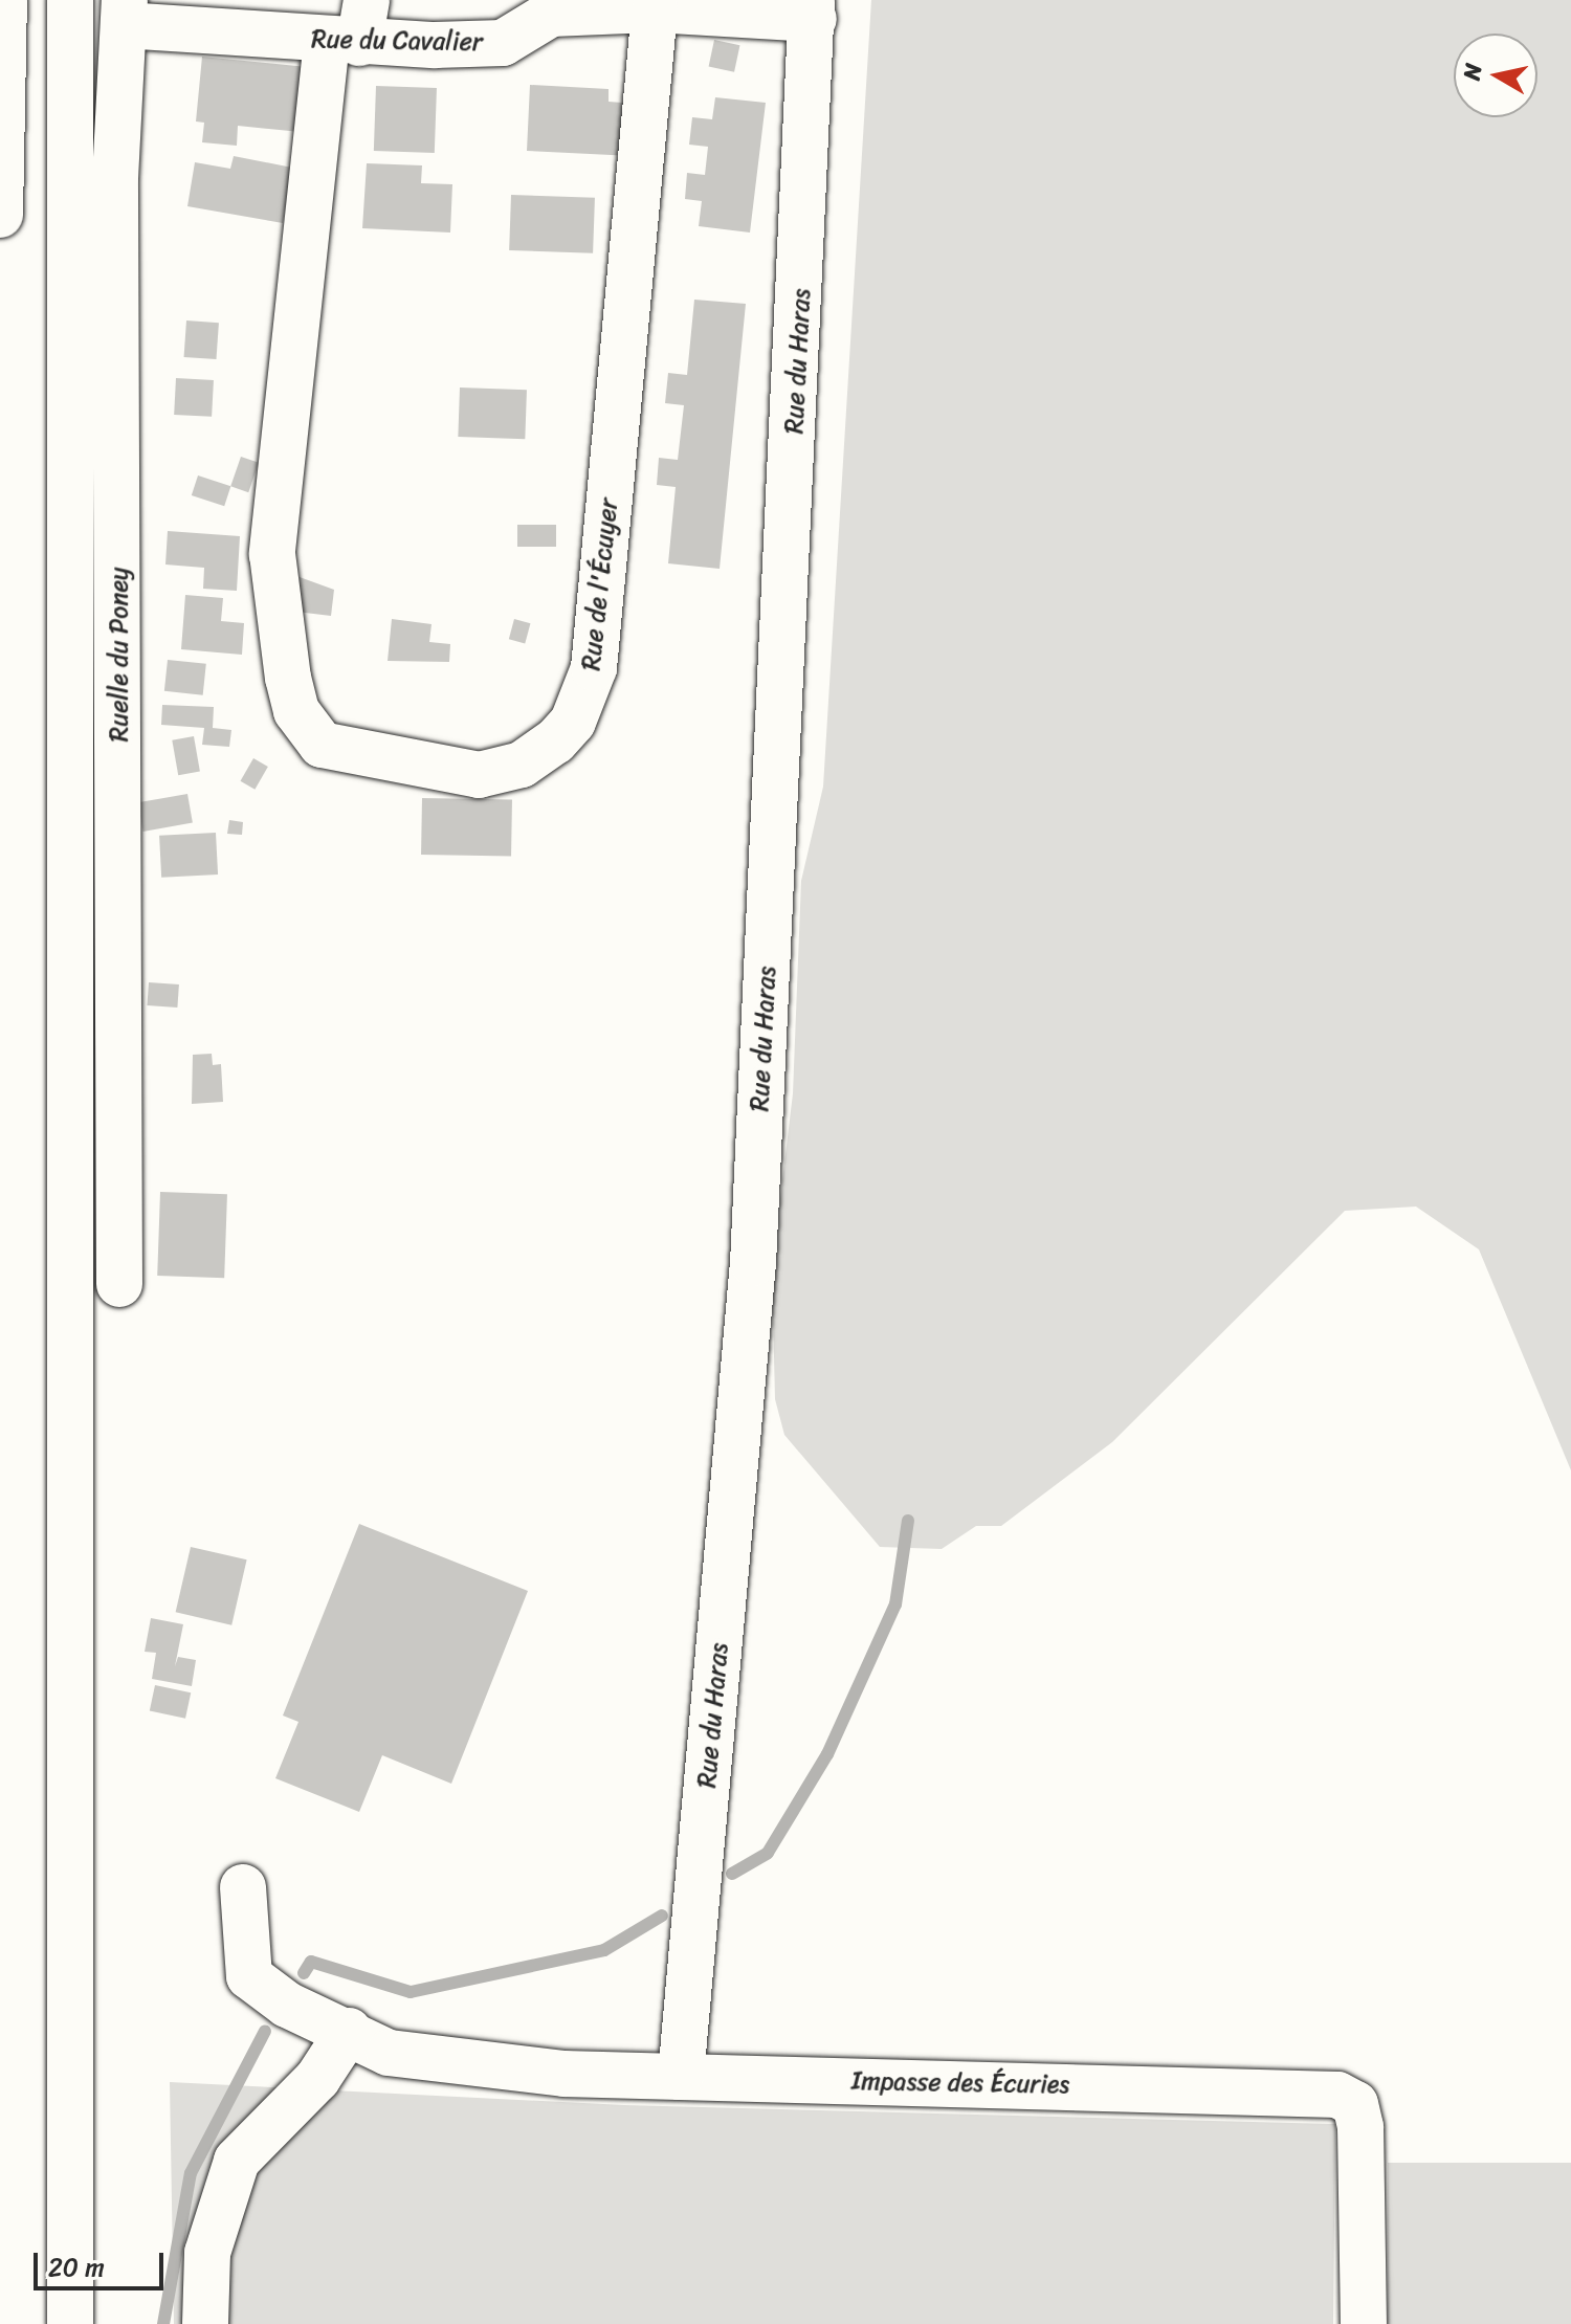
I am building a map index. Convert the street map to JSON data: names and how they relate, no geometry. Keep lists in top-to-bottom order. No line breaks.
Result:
{"streets":{"main road":["Rue du Cavalier","Rue du Haras","Rue de l'Écuyer","Ruelle du Poney","Impasse des Écuries"]},"crossings":[["Rue du Cavalier","Rue du Haras"],["Rue du Cavalier","Rue de l'Écuyer"],["Rue du Cavalier","Ruelle du Poney"],["Rue du Haras","Impasse des Écuries"]],"scale_bar":"20 m","north":"left"}
